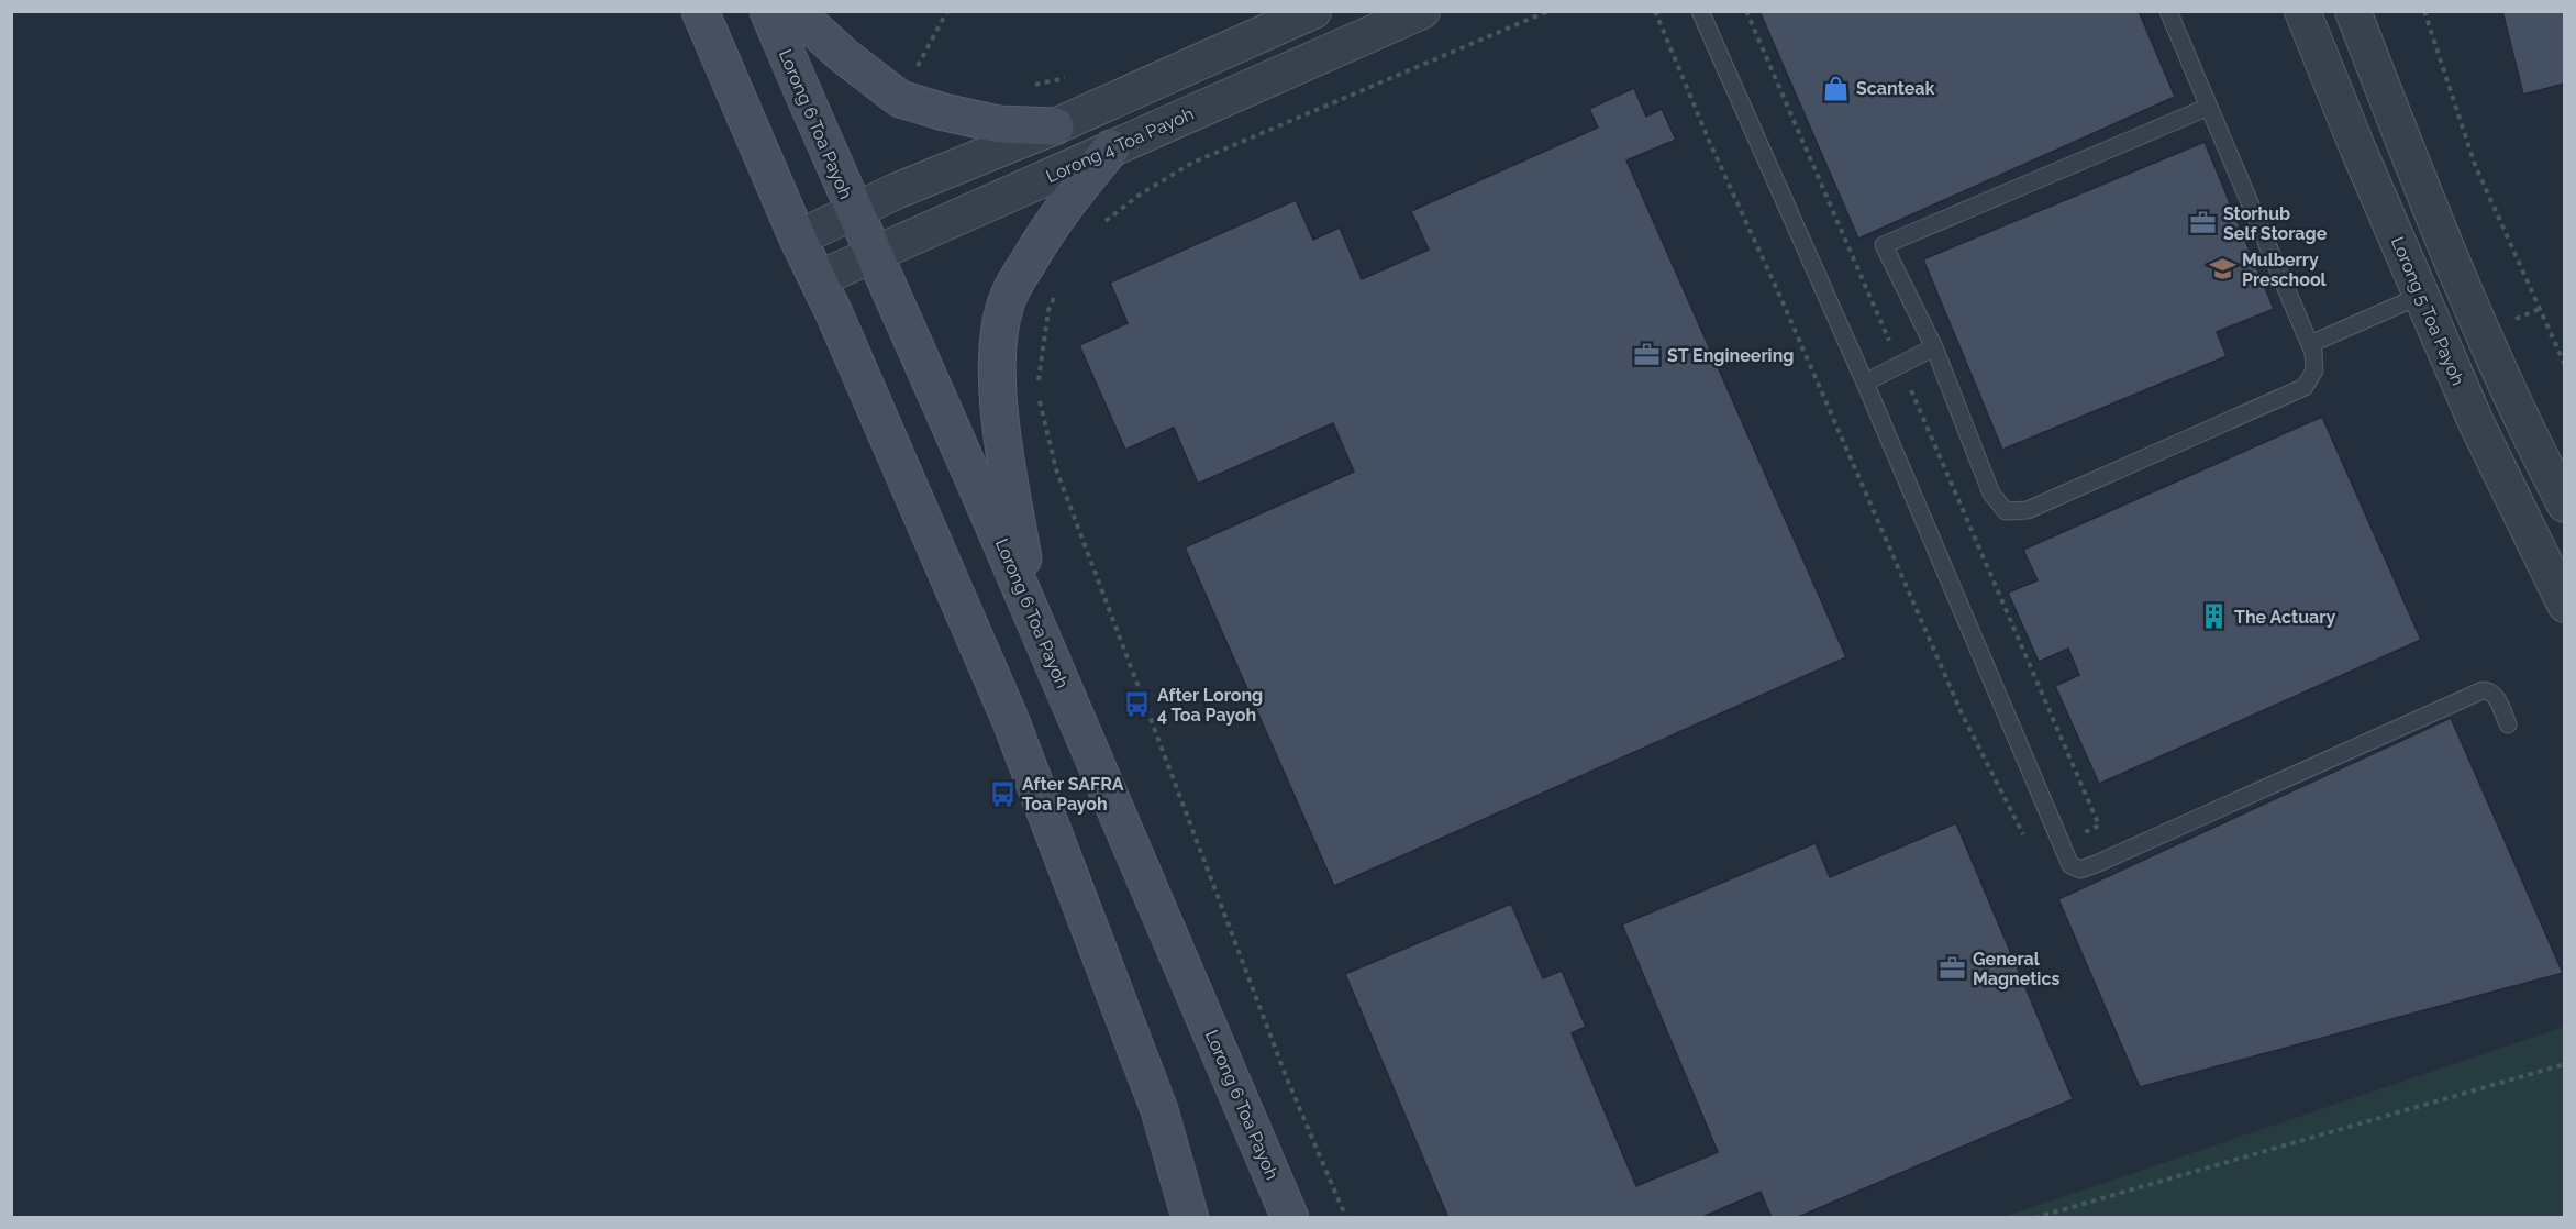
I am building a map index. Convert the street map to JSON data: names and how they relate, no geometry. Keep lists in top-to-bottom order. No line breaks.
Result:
{"streets":{"main road":["Lorong 6 Toa Payoh"],"street":["Lorong 4 Toa Payoh","Lorong 5 Toa Payoh"]},"crossings":[["Lorong 6 Toa Payoh","Lorong 4 Toa Payoh"]],"places":{"shop":["Scanteak"],"office":["Storhub Self Storage","ST Engineering","General Magnetics"],"school or university":["Mulberry Preschool"],"building":["The Actuary"],"bus stop":["After Lorong 4 Toa Payoh","After SAFRA Toa Payoh"]}}
